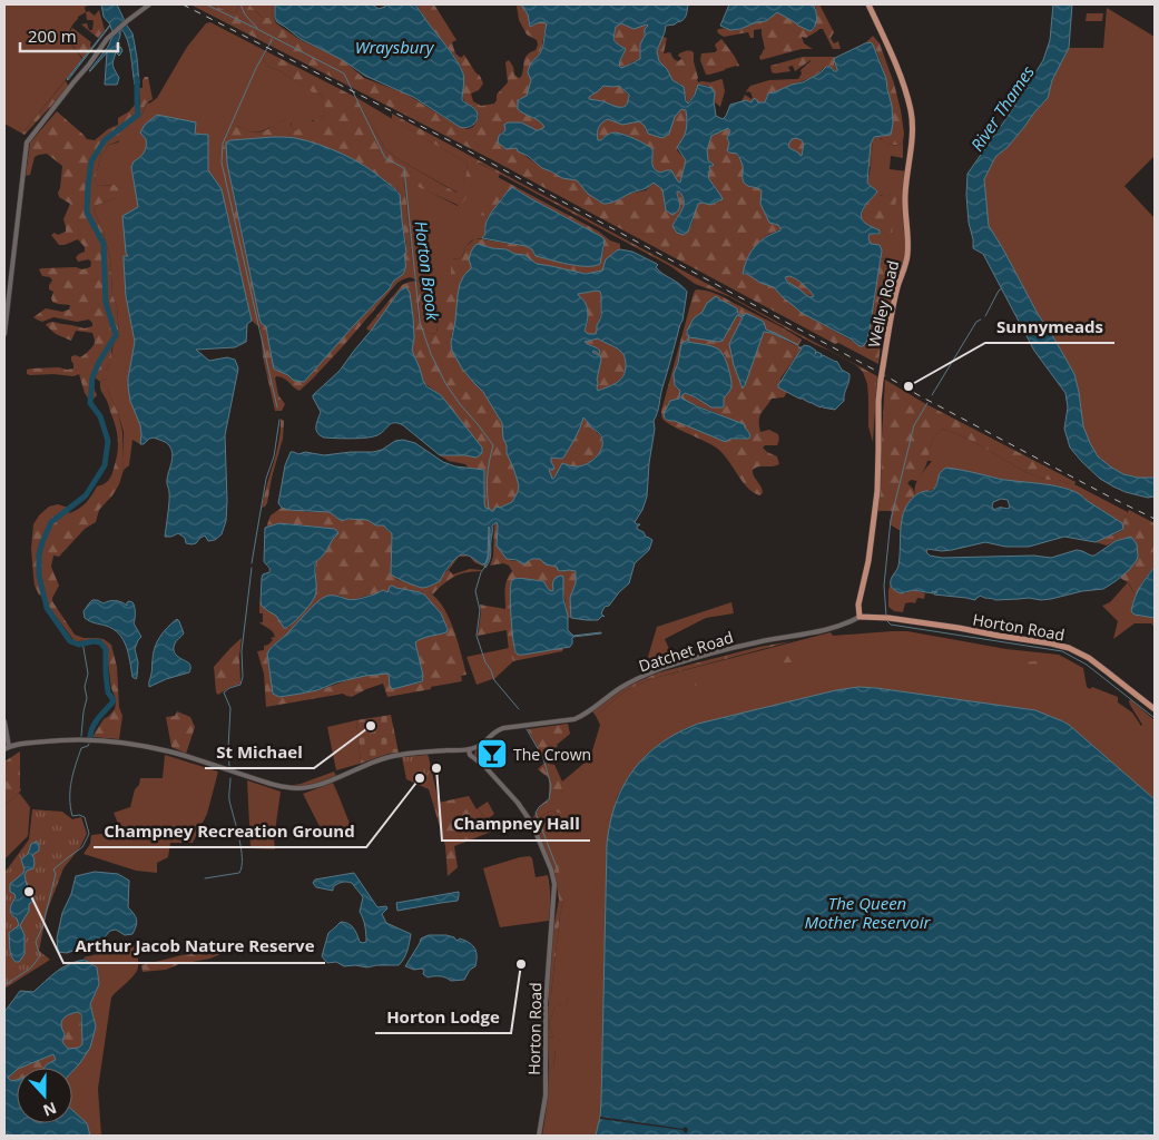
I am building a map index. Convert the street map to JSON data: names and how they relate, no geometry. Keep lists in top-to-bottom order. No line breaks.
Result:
{"streets":{"main road":["Welley Road","Horton Road"],"street":["Datchet Road"]},"crossings":[["Welley Road","Horton Road"],["Welley Road","Datchet Road"],["Horton Road","Datchet Road"]],"water":["Wraysbury","River Thames","Horton Brook","The Queen Mother Reservoir"],"places":{"other":["Sunnymeads","St Michael","Champney Hall","Champney Recreation Ground","Arthur Jacob Nature Reserve","Horton Lodge"],"bar":["The Crown"]},"scale_bar":"200 m","north":"bottom"}
